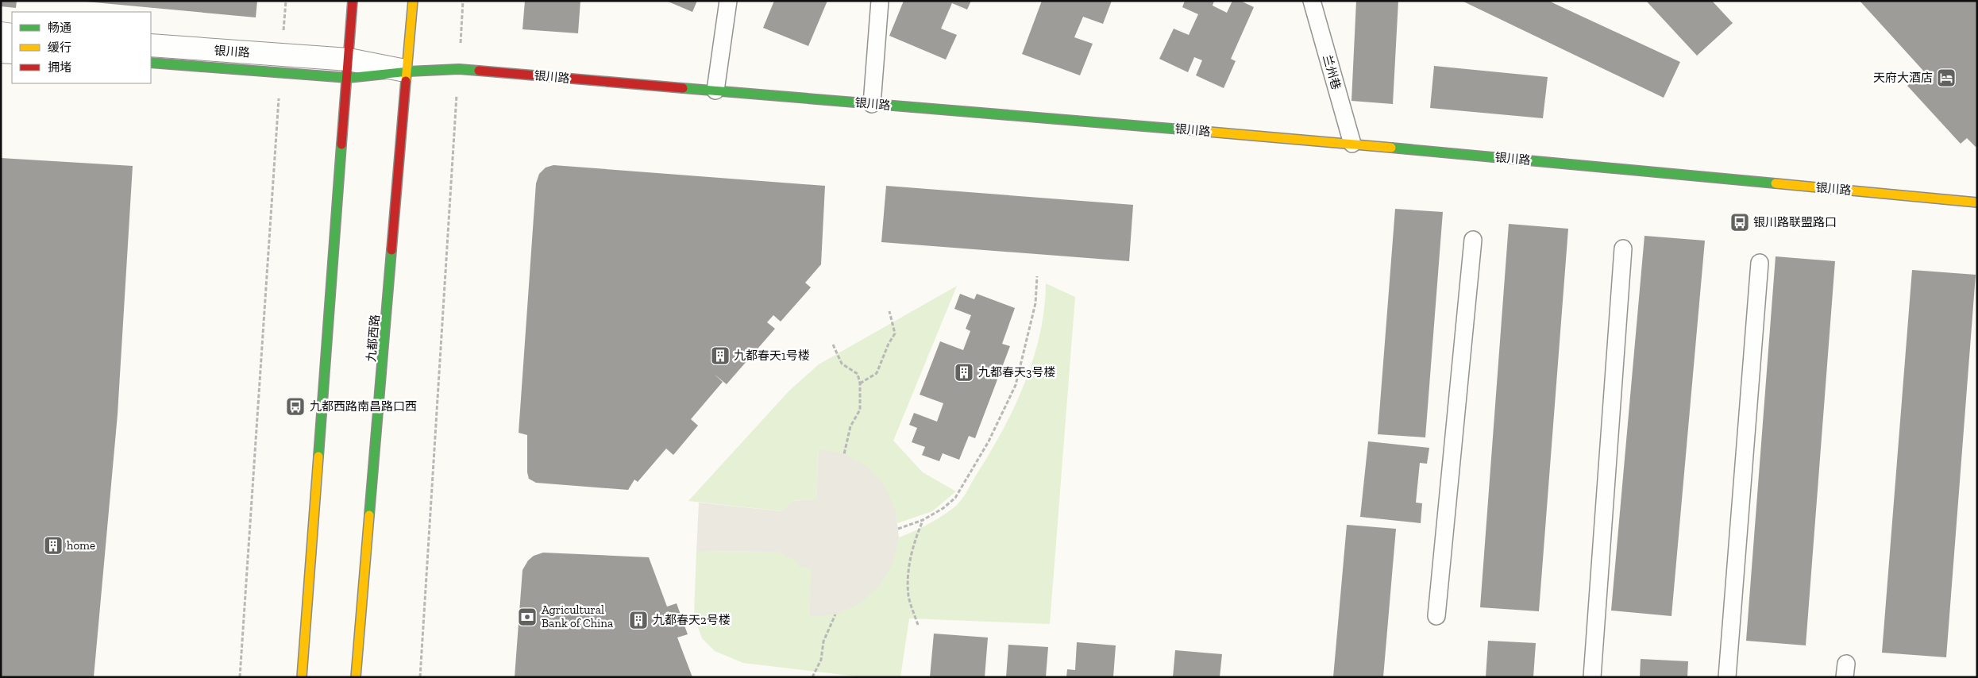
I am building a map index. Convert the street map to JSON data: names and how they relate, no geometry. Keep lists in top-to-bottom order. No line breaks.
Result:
{"streets":{"street":["银川路","九都西路"],"lane":["兰州巷"]},"crossings":[["银川路","兰州巷"],["银川路","九都西路"]],"places":{"hotel":["天府大酒店"],"bus stop":["银川路联盟路口","九都西路南昌路口西"],"building":["九都春天1号楼","九都春天3号楼","home","九都春天2号楼"],"bank":["Agricultural Bank of China"]},"legend":["畅通","缓行","拥堵"]}
